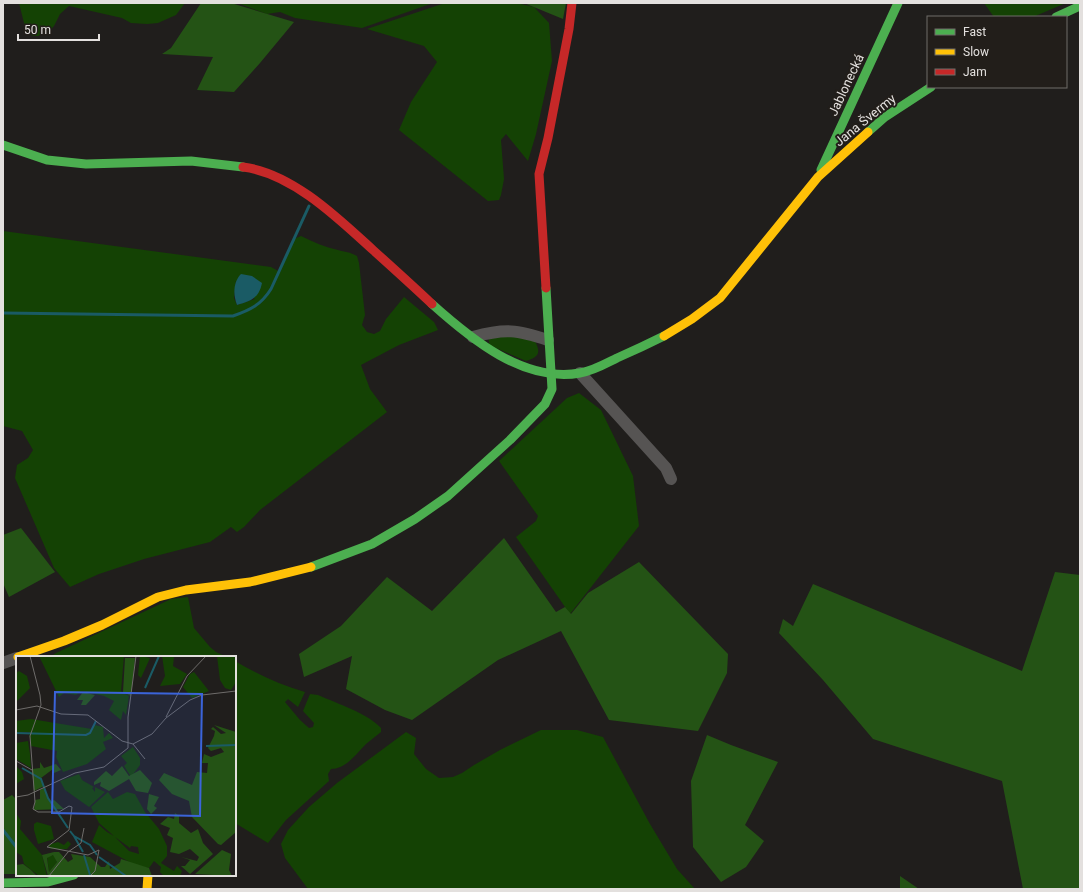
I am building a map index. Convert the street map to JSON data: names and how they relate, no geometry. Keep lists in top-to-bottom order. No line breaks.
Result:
{"streets":{"street":["Jablonecká","Jana Švermy"]},"crossings":[["Jablonecká","Jana Švermy"]],"legend":["Fast","Slow","Jam"],"scale_bar":"50 m"}
